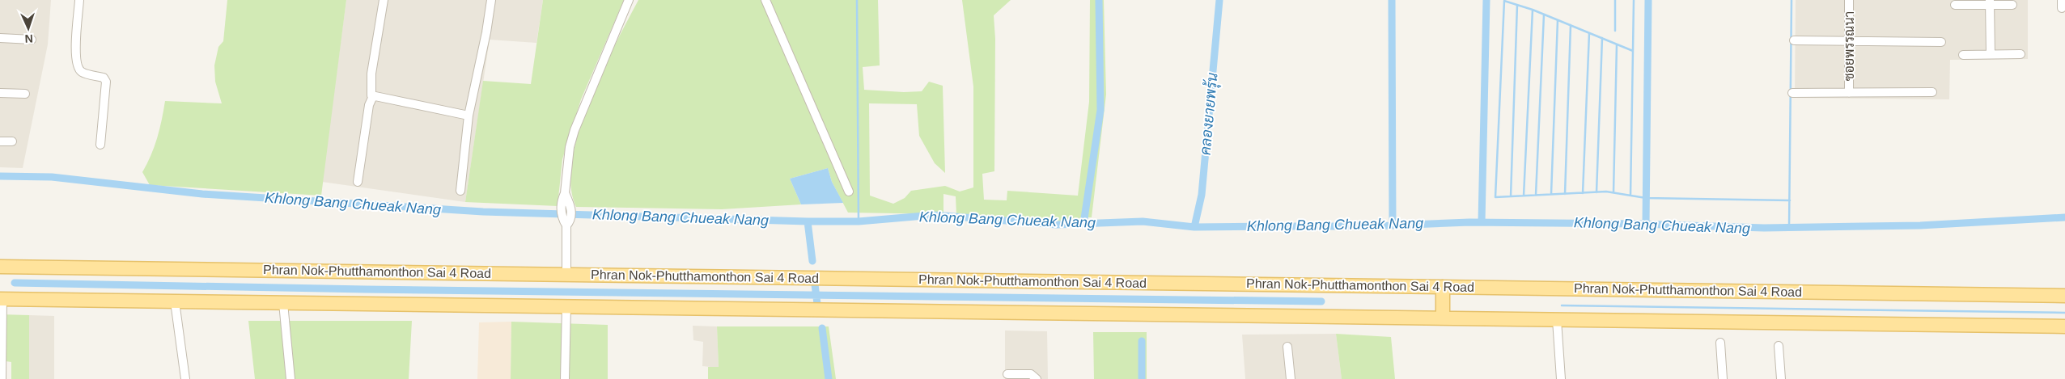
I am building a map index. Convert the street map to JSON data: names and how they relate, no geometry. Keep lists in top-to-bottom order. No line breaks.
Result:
{"streets":{"main road":["Phran Nok-Phutthamonthon Sai 4 Road"],"street":["ซอยพรรณนา"]},"water":["คลองยายพรุ้น","Khlong Bang Chueak Nang"],"north":"bottom"}
